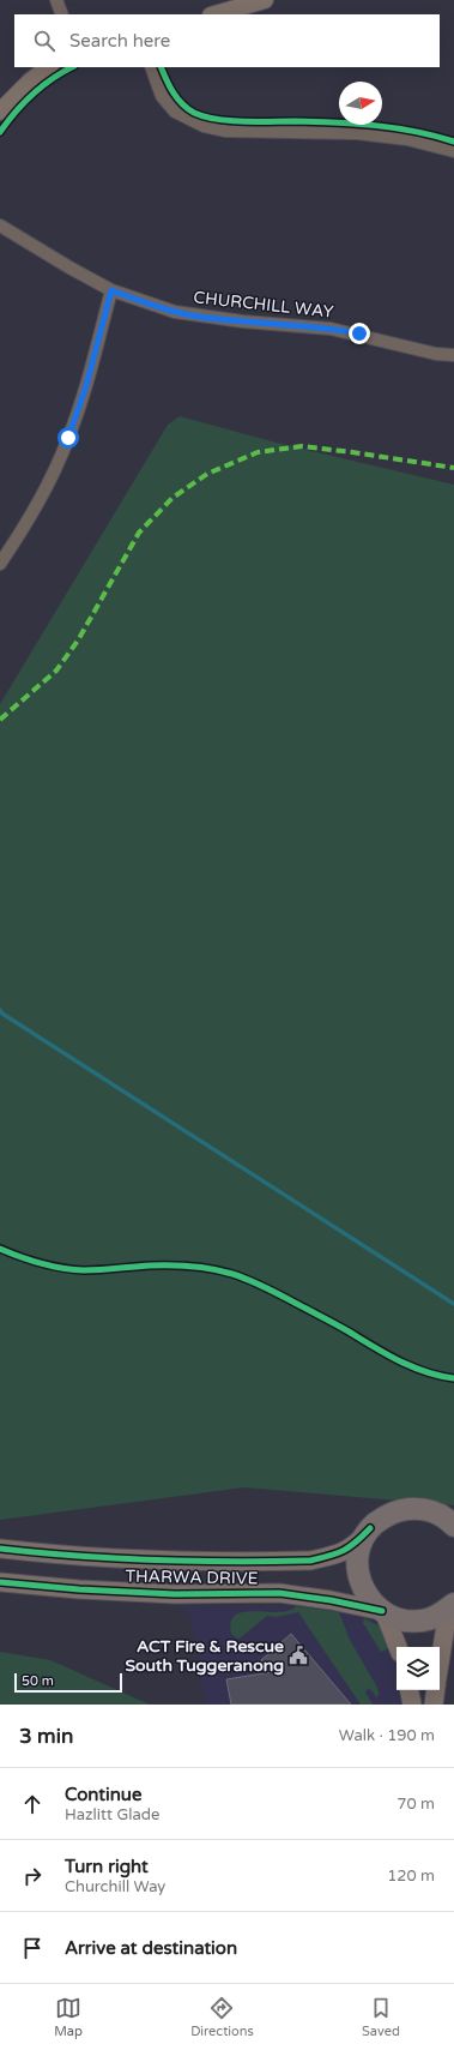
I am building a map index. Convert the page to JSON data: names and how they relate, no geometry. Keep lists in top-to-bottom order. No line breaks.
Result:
{"streets":{"main road":["THARWA DRIVE"],"street":["CHURCHILL WAY"]},"places":{"public building":["ACT Fire & Rescue South Tuggeranong"]},"scale_bar":"50 m","north":"right","page":{"search":"Search here","scale":"50 m","heading":["3 min","Walk · 190 m"],"list":[["Continue","Hazlitt Glade","70 m"],["Turn right","Churchill Way","120 m"],"Arrive at destination"],"nav":["Map","Directions","Saved"]}}
